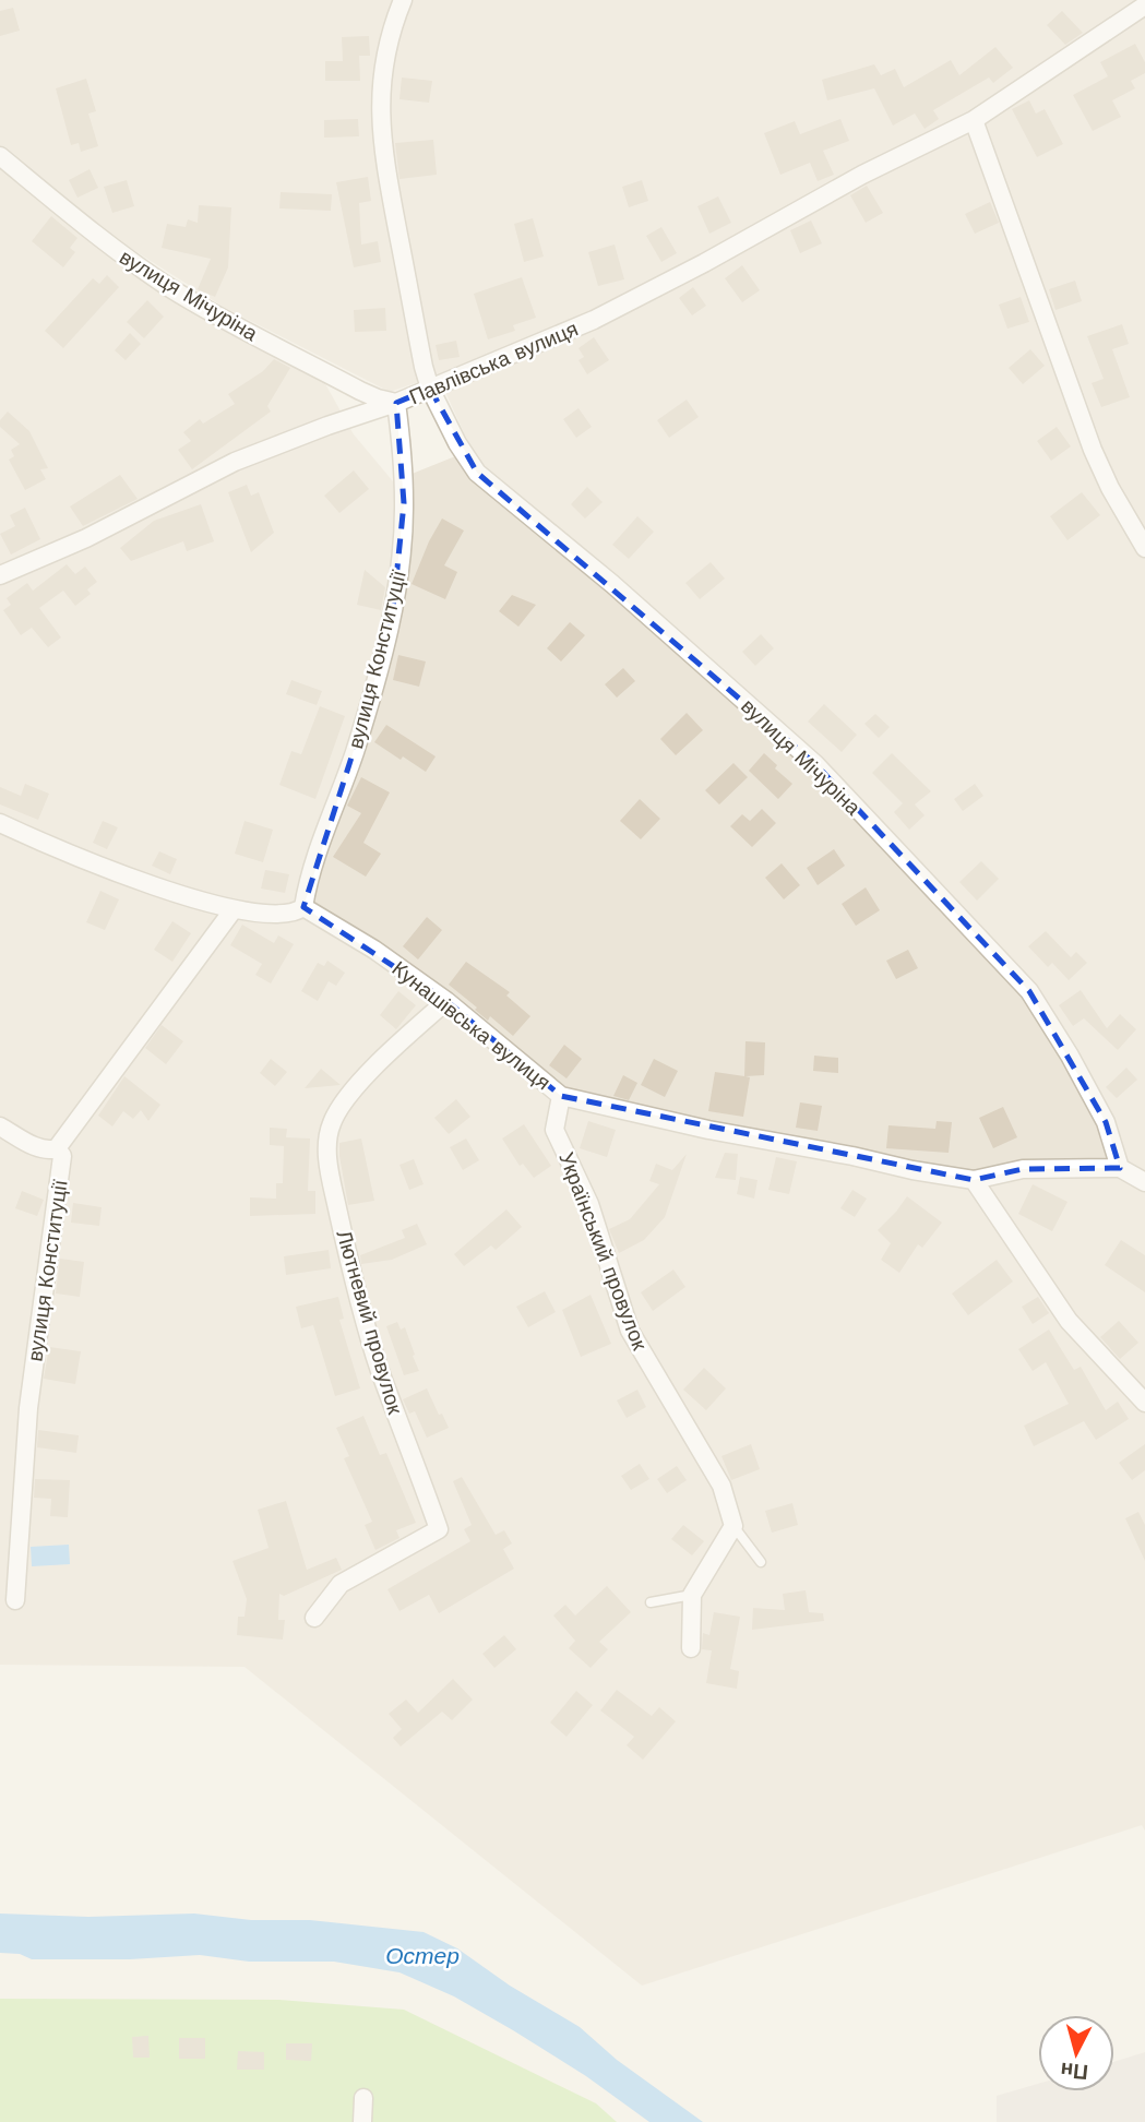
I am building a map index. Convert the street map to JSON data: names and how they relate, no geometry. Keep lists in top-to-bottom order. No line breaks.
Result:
{"streets":{"street":["вулиця Мічуріна","Павлівська вулиця","вулиця Конституції","Кунашівська вулиця","Український провулок","Лютневий провулок"]},"crossings":[["вулиця Мічуріна","Павлівська вулиця"],["вулиця Мічуріна","вулиця Конституції"],["вулиця Мічуріна","Кунашівська вулиця"],["Павлівська вулиця","вулиця Конституції"],["вулиця Конституції","Кунашівська вулиця"],["Кунашівська вулиця","Український провулок"],["Кунашівська вулиця","Лютневий провулок"]],"water":["Остер"],"north":"bottom"}
